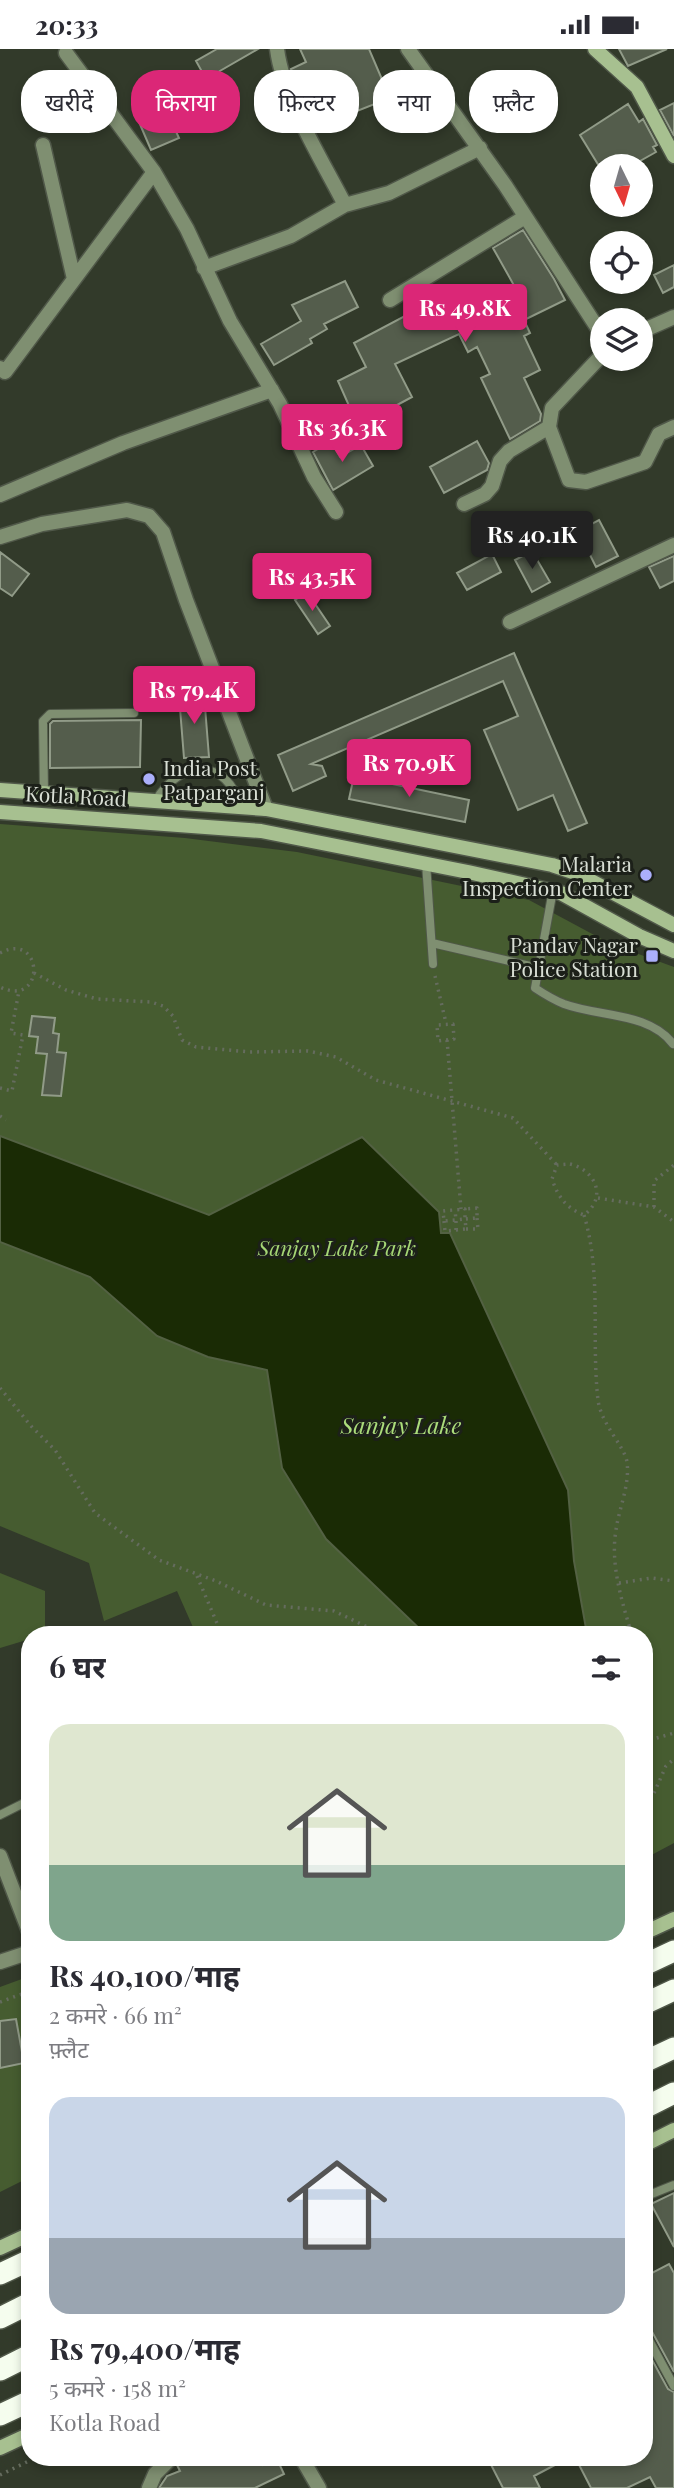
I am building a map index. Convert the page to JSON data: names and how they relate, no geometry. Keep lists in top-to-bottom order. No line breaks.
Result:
{"streets":{"main road":["Kotla Road"]},"water":["Sanjay Lake"],"parks":["Sanjay Lake Park"],"places":{"other":["India Post Patparganj","Malaria Inspection Center"],"transit":["Pandav Nagar Police Station"]},"north":"bottom","page":{"status":"20:33","chip":["खरीदें","किराया","फ़िल्टर","नया","फ़्लैट"],"price":["Rs 49.8K","Rs 36.3K","Rs 40.1K","Rs 43.5K","Rs 79.4K","Rs 70.9K"],"heading":"6 घर","list":[{"name":"Rs 40,100/माह","note":"2 कमरे · 66 m² · फ़्लैट"},{"name":"Rs 79,400/माह","note":"5 कमरे · 158 m² · Kotla Road"}]}}
